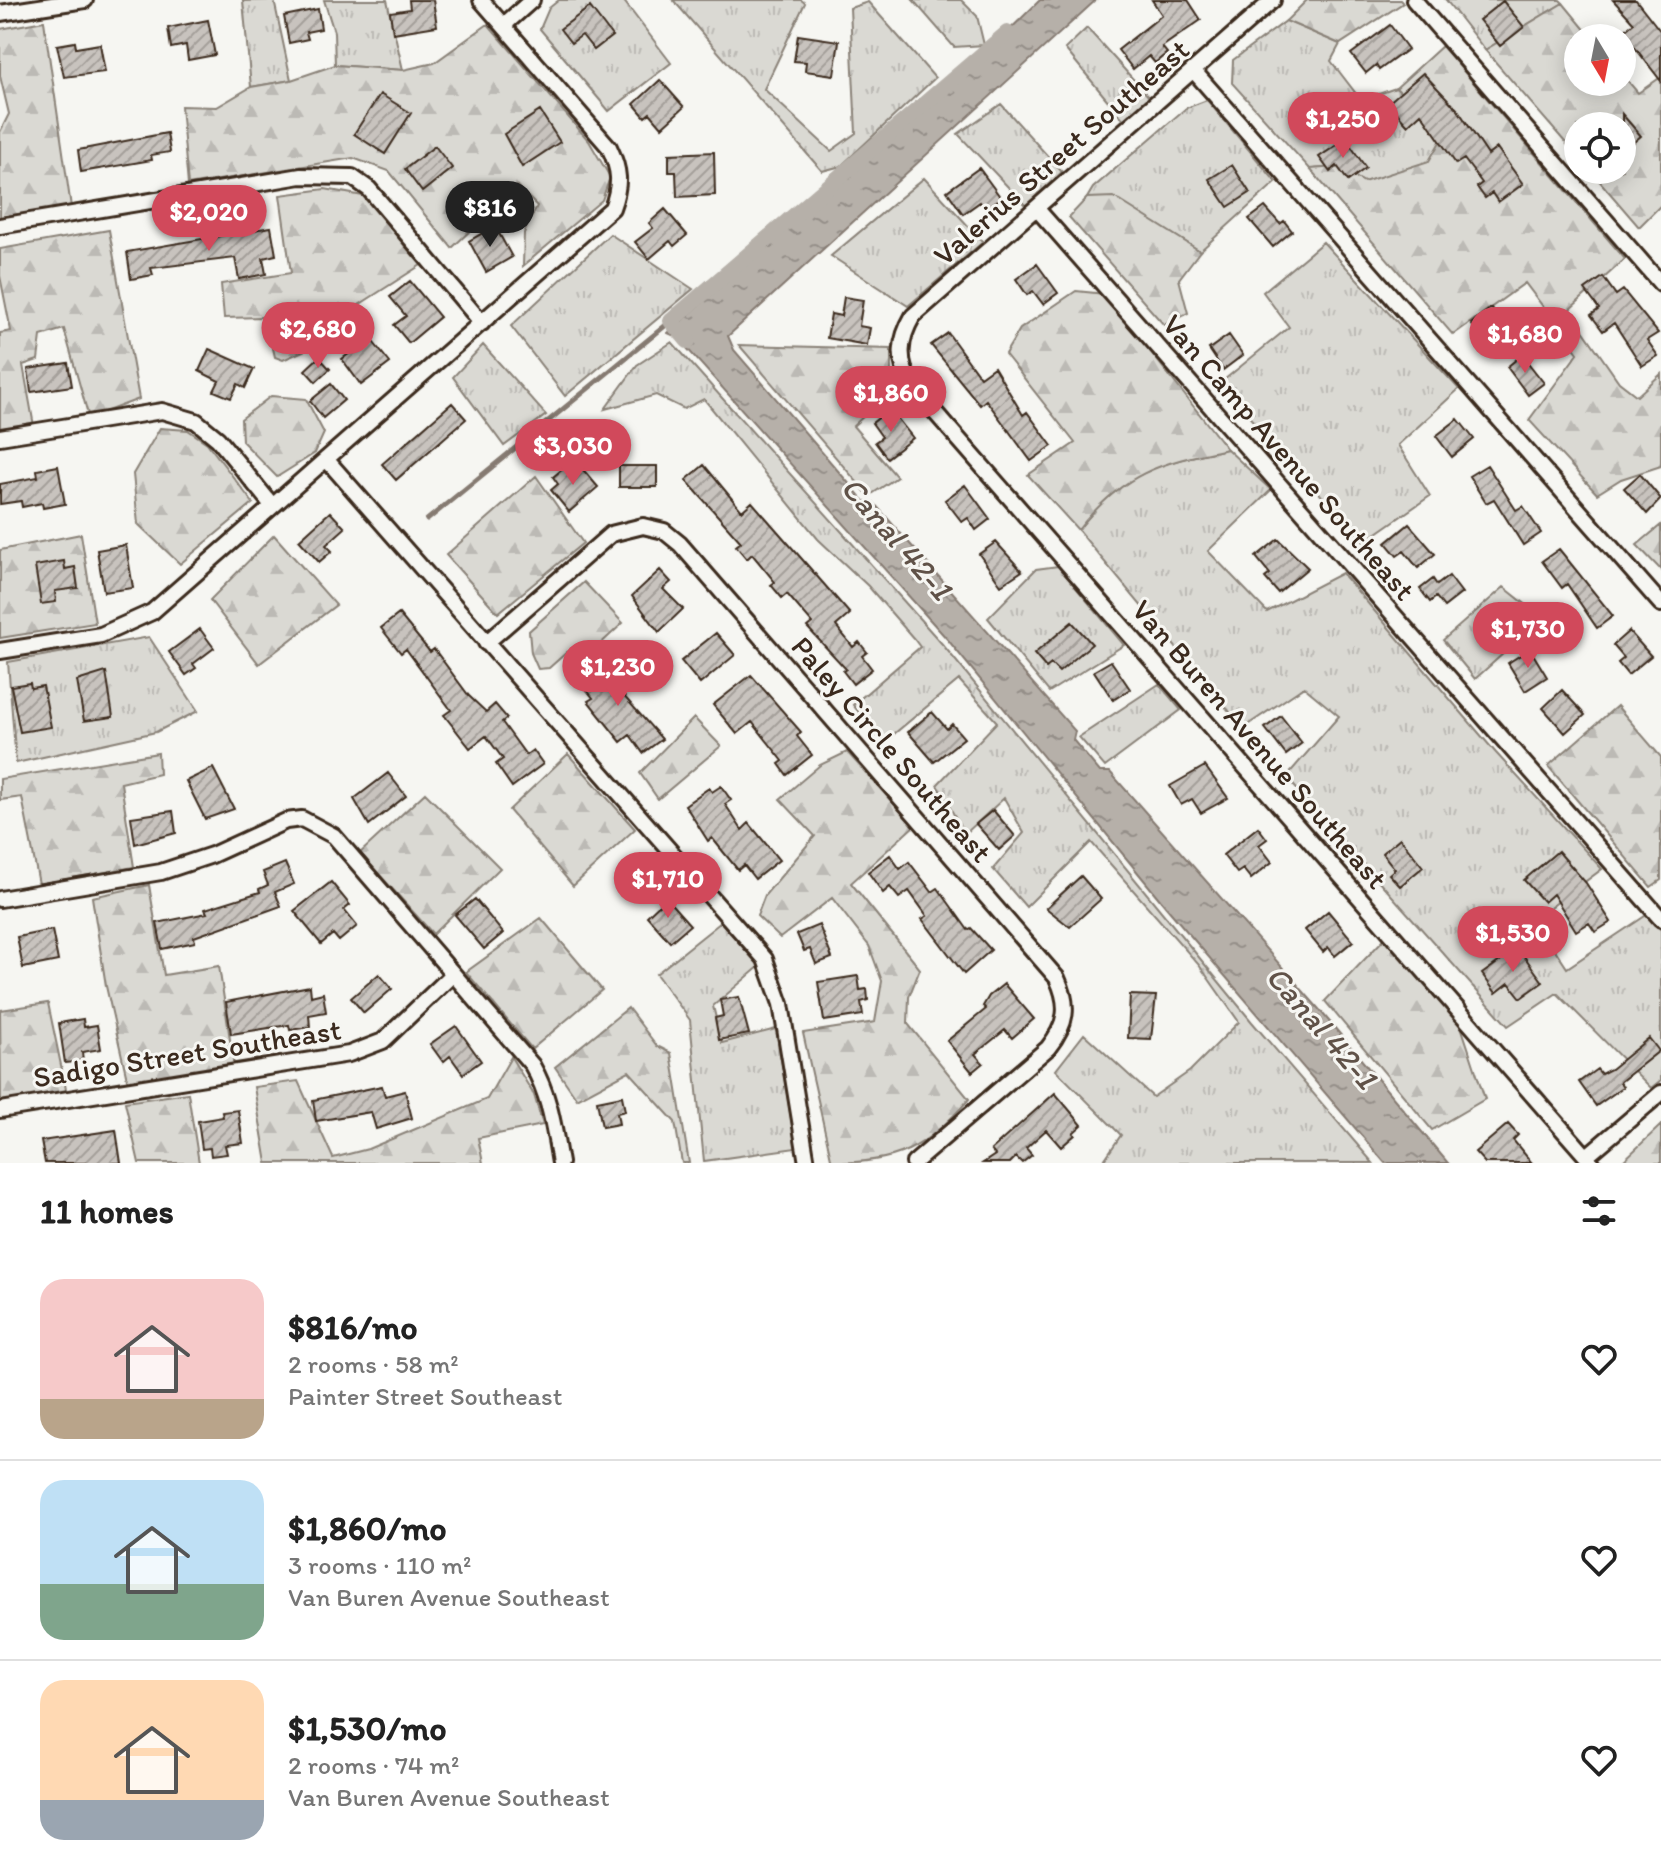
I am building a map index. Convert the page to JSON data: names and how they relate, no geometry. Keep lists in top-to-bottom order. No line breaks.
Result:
{"streets":{"street":["Valerius Street Southeast","Van Camp Avenue Southeast","Van Buren Avenue Southeast","Paley Circle Southeast","Sadigo Street Southeast"]},"crossings":[["Valerius Street Southeast","Van Camp Avenue Southeast"],["Valerius Street Southeast","Van Buren Avenue Southeast"]],"water":["Canal 42-1"],"north":"bottom","page":{"price":["$1,250","$816","$2,020","$2,680","$1,680","$1,860","$3,030","$1,730","$1,230","$1,710","$1,530"],"heading":"11 homes","list":[{"name":"$816/mo","note":"2 rooms · 58 m² · Painter Street Southeast"},{"name":"$1,860/mo","note":"3 rooms · 110 m² · Van Buren Avenue Southeast"},{"name":"$1,530/mo","note":"2 rooms · 74 m² · Van Buren Avenue Southeast"}]}}
